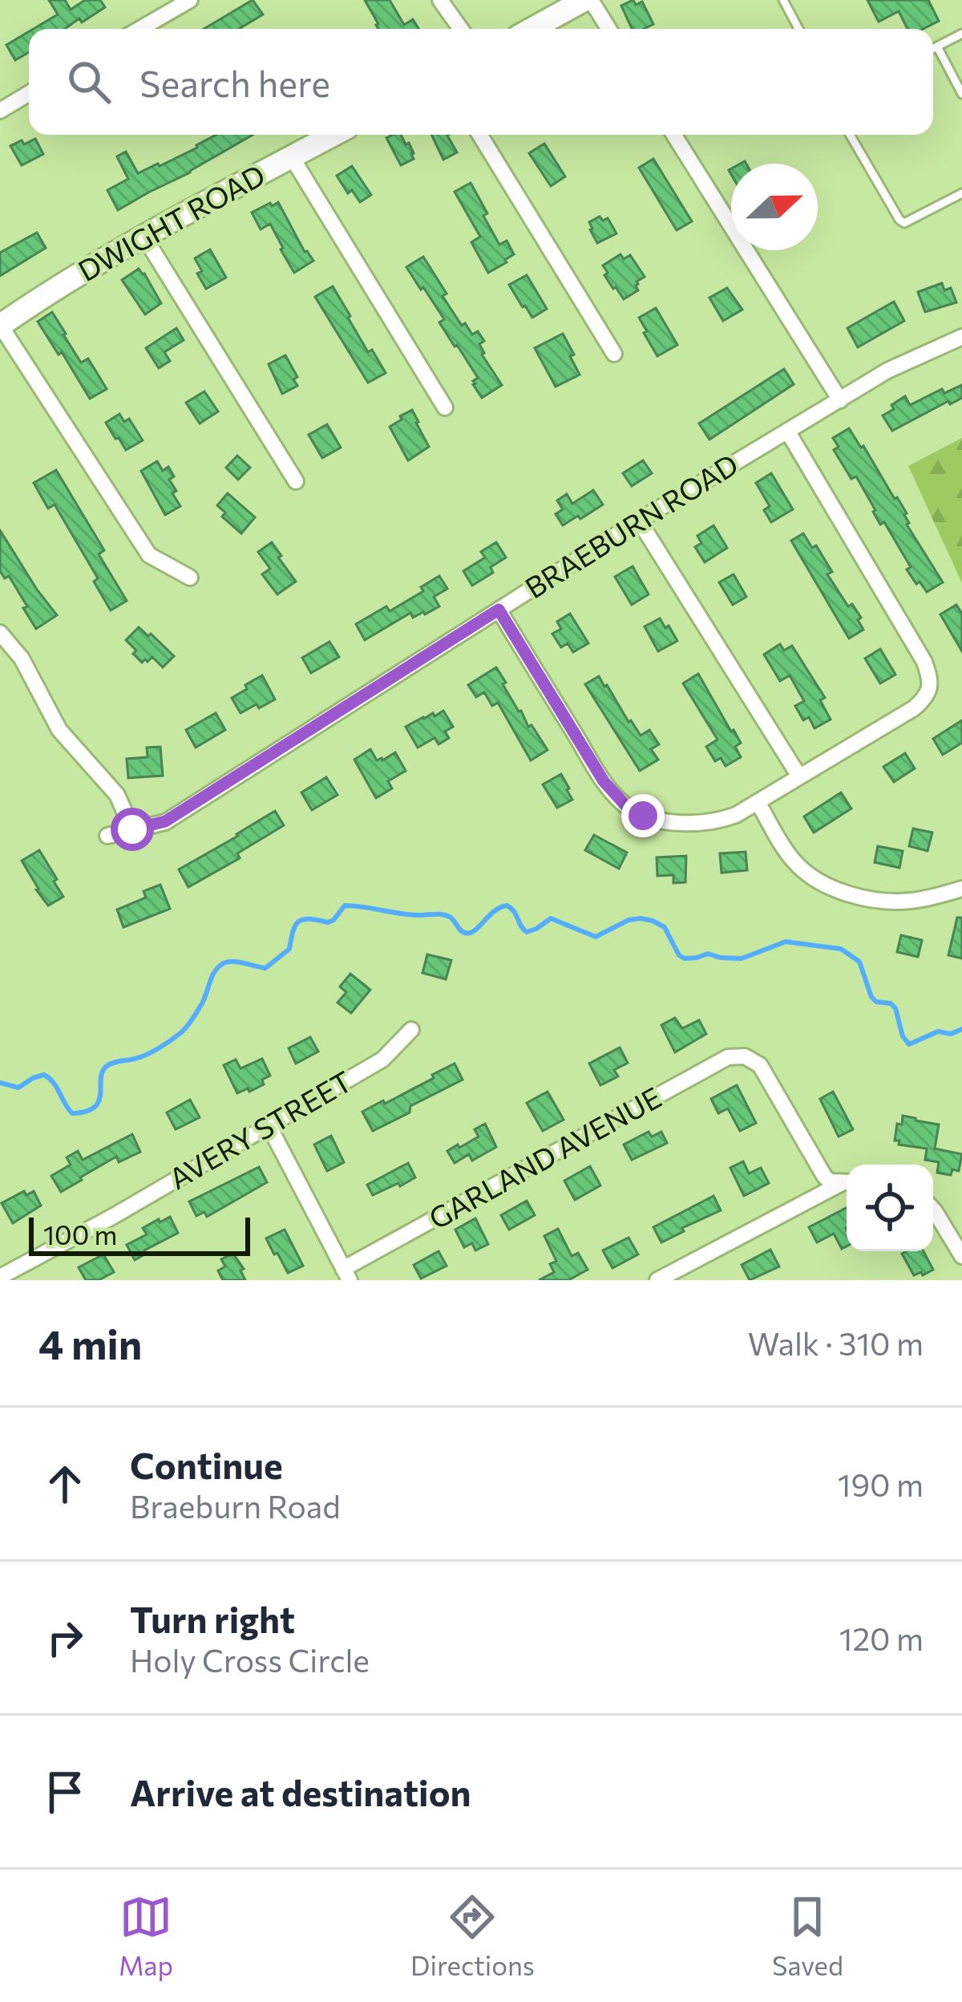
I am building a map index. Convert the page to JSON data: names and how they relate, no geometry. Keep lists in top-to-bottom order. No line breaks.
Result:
{"streets":{"main road":["DWIGHT ROAD"],"street":["BRAEBURN ROAD","AVERY STREET","GARLAND AVENUE"]},"scale_bar":"100 m","north":"right","page":{"search":"Search here","scale":"100 m","heading":["4 min","Walk · 310 m"],"list":[["Continue","Braeburn Road","190 m"],["Turn right","Holy Cross Circle","120 m"],"Arrive at destination"],"nav":["Map","Directions","Saved"]}}
